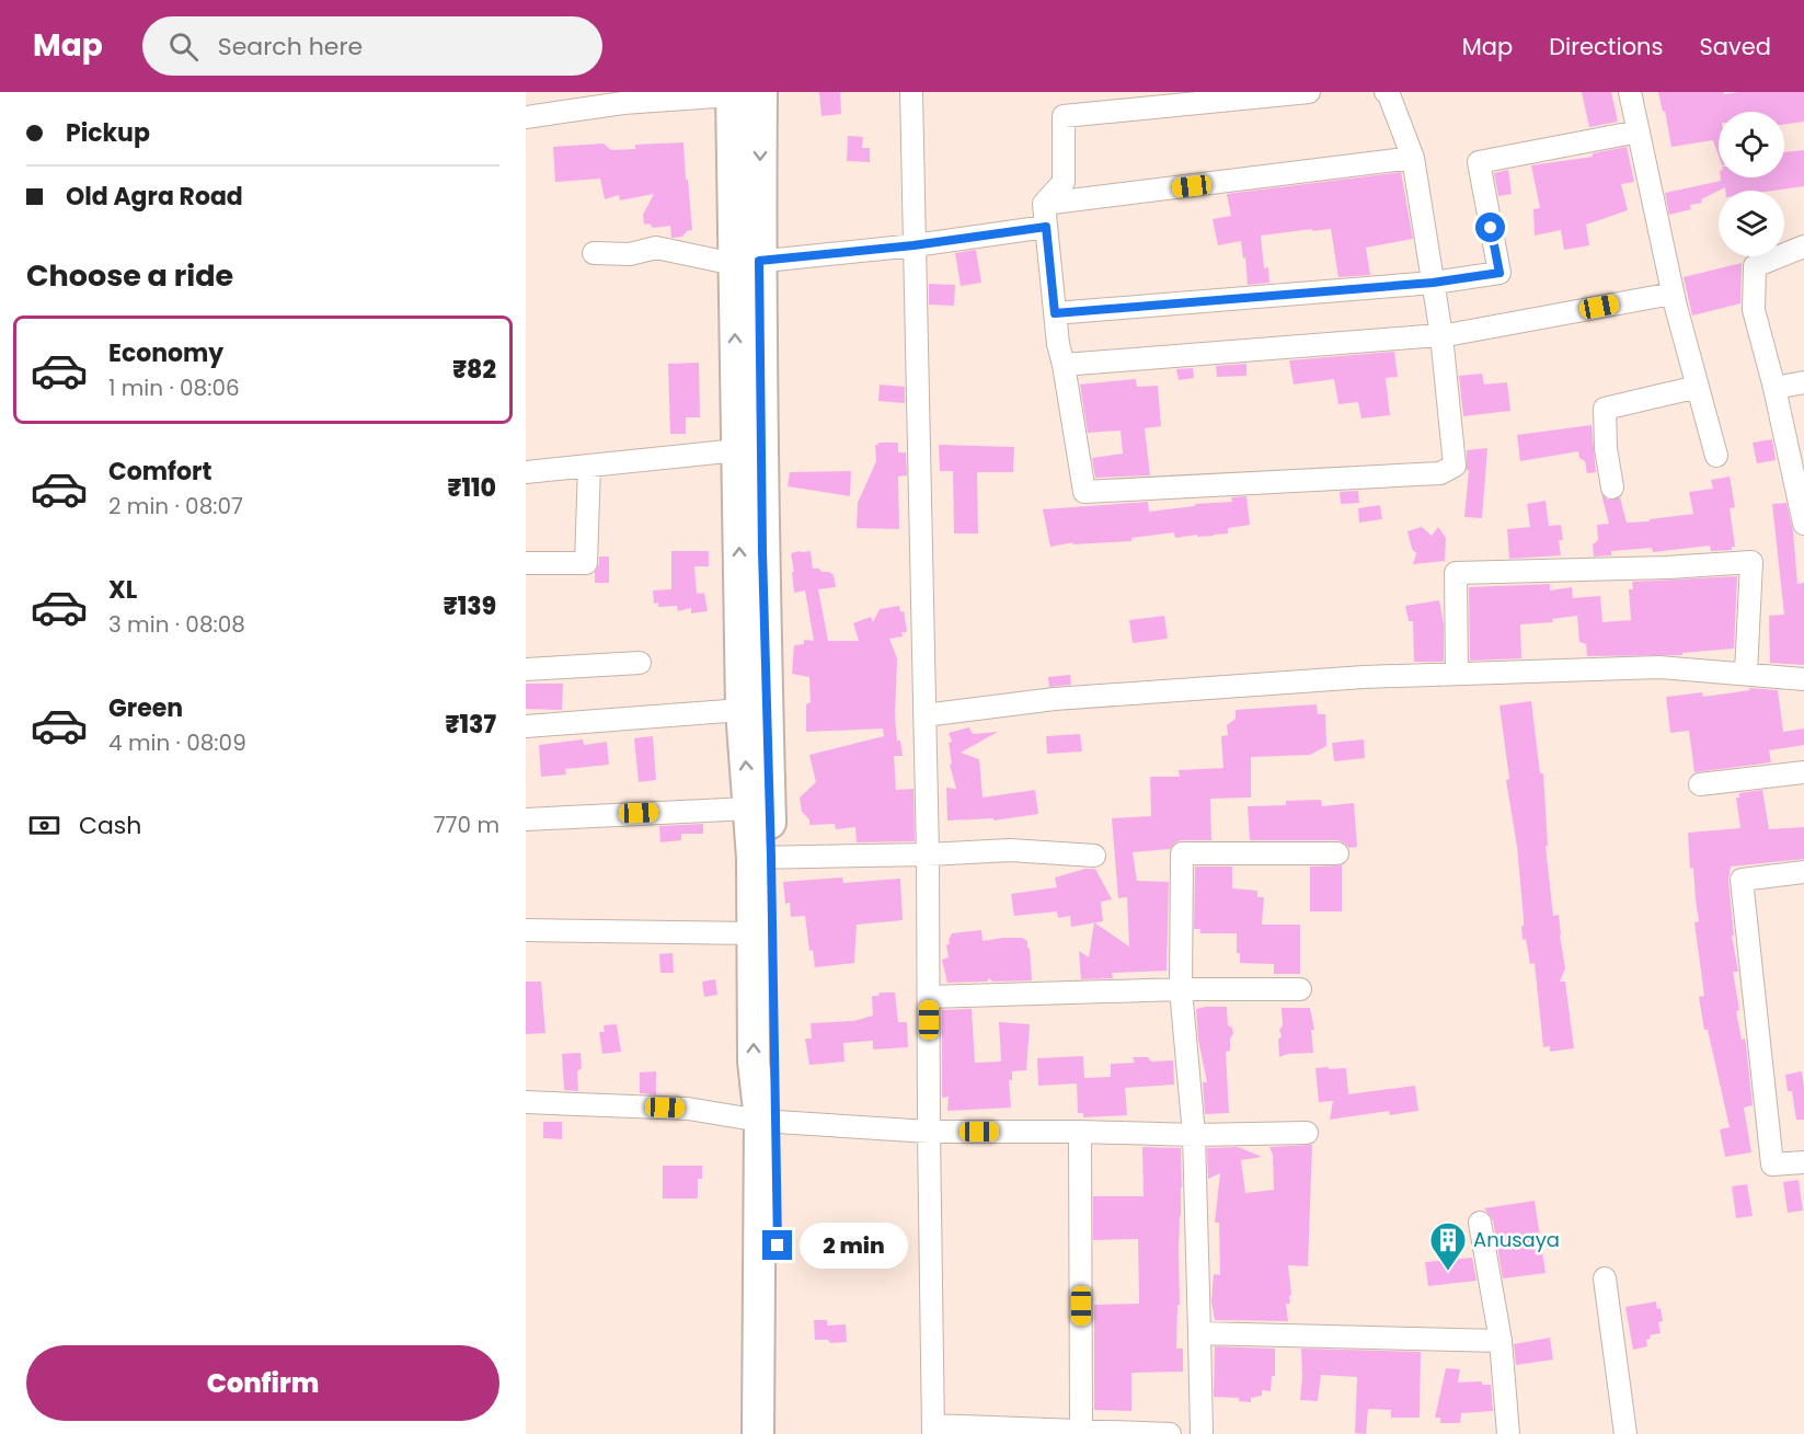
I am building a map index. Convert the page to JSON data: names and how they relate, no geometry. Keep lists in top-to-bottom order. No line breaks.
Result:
{"places":{"building":["Anusaya"]},"page":{"header":"Map","search":"Search here","nav":["Map","Directions","Saved"],"banner":["Pickup","Old Agra Road"],"heading":"Choose a ride","list":[{"name":"Economy","note":"1 min · 08:06","value":"₹82"},{"name":"Comfort","note":"2 min · 08:07","value":"₹110"},{"name":"XL","note":"3 min · 08:08","value":"₹139"},{"name":"Green","note":"4 min · 08:09","value":"₹137"}],"pay":["Cash","770 m"],"bubble":"2 min","buttons":"Confirm"}}
